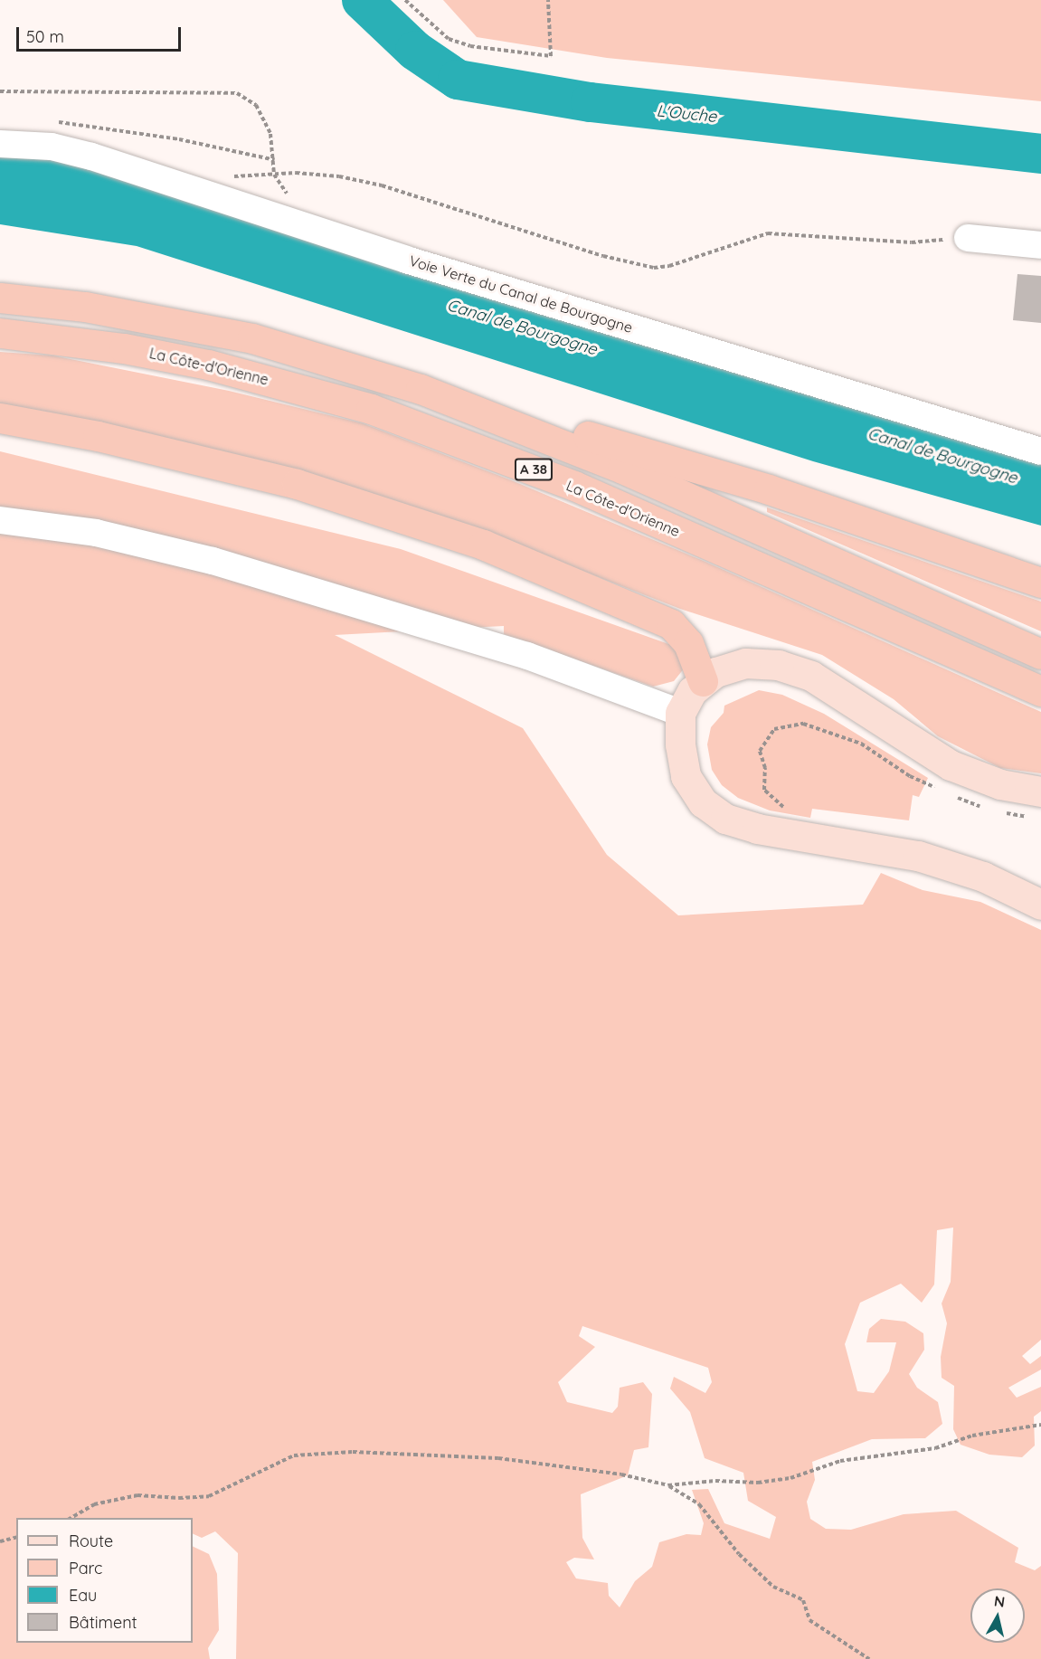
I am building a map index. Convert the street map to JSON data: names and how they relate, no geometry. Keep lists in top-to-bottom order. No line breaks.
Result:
{"streets":{"highway":["La Côte-d'Orienne","A 38"],"street":["Voie Verte du Canal de Bourgogne"]},"water":["L'Ouche","Canal de Bourgogne"],"legend":["Route","Parc","Eau","Bâtiment"],"scale_bar":"50 m","north":"top"}
